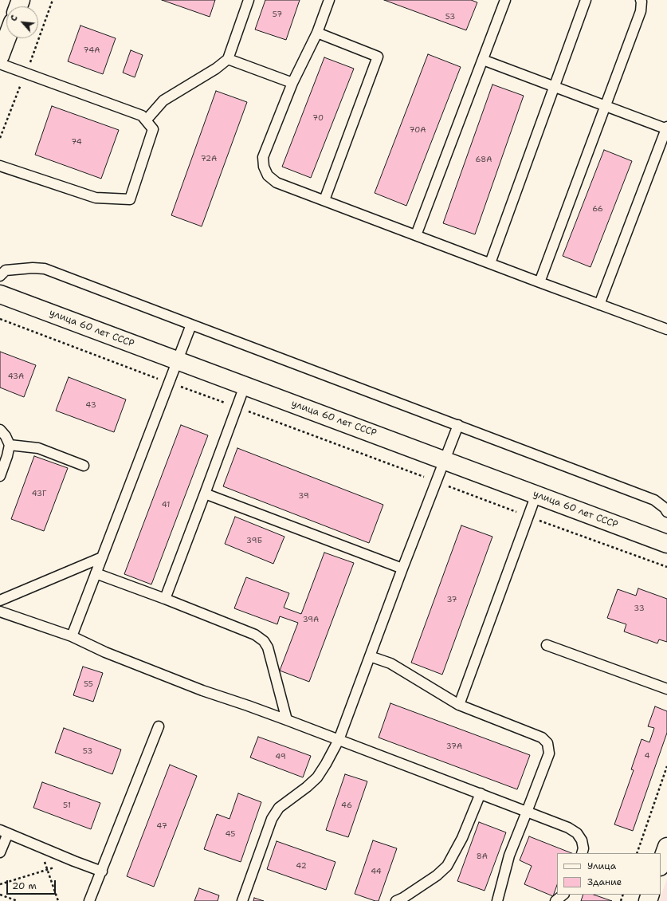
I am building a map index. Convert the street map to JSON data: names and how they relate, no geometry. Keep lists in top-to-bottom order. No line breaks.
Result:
{"streets":{"main road":["улица 60 лет СССР"]},"house_numbers":["57","53","74А","70","70А","74","72А","68А","66","43А","43","43Г","39","41","39Б","37","33","39А","55","37А","53","4","49","51","46","47","45","8А","42","44"],"legend":["Улица","Здание"],"scale_bar":"20 m","north":"top left"}
